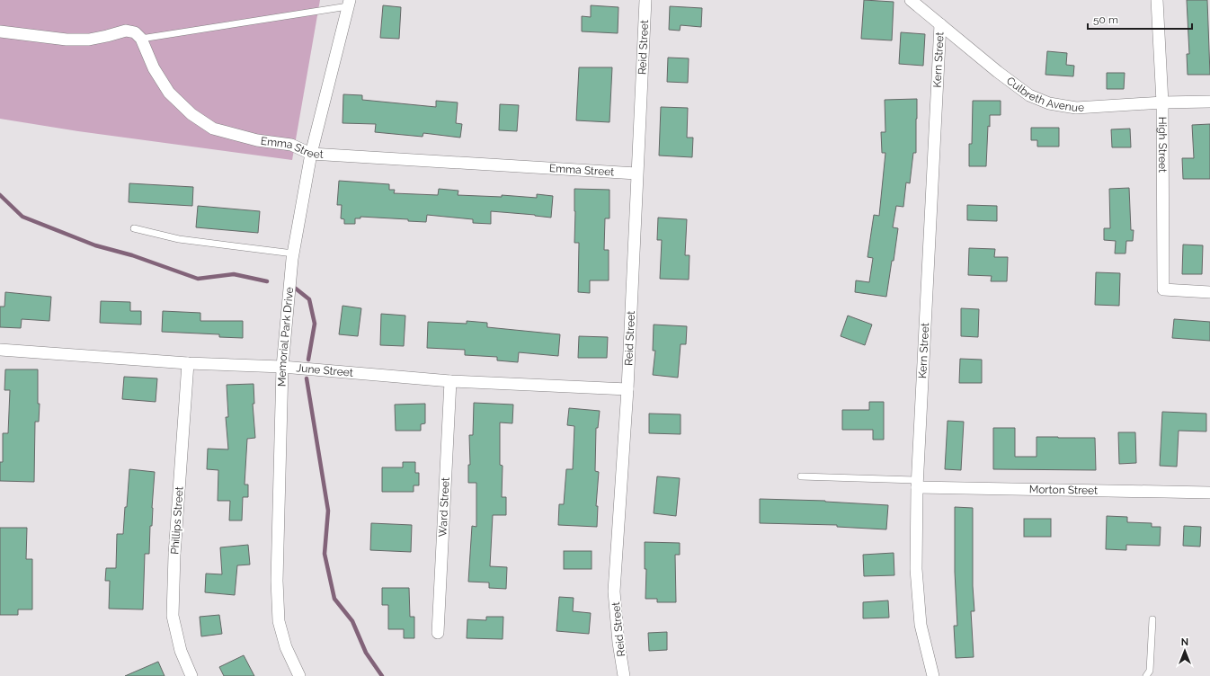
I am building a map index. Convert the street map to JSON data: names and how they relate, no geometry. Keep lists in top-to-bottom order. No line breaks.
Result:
{"streets":{"street":["Reid Street","Kern Street","Culbreth Avenue","High Street","Emma Street","Memorial Park Drive","June Street","Morton Street","Ward Street","Phillips Street"]},"crossings":[["Reid Street","Emma Street"],["Reid Street","June Street"],["Kern Street","Culbreth Avenue"],["Kern Street","Morton Street"],["Culbreth Avenue","High Street"],["Emma Street","Memorial Park Drive"],["Memorial Park Drive","June Street"],["June Street","Ward Street"],["June Street","Phillips Street"]],"scale_bar":"50 m","north":"top"}
